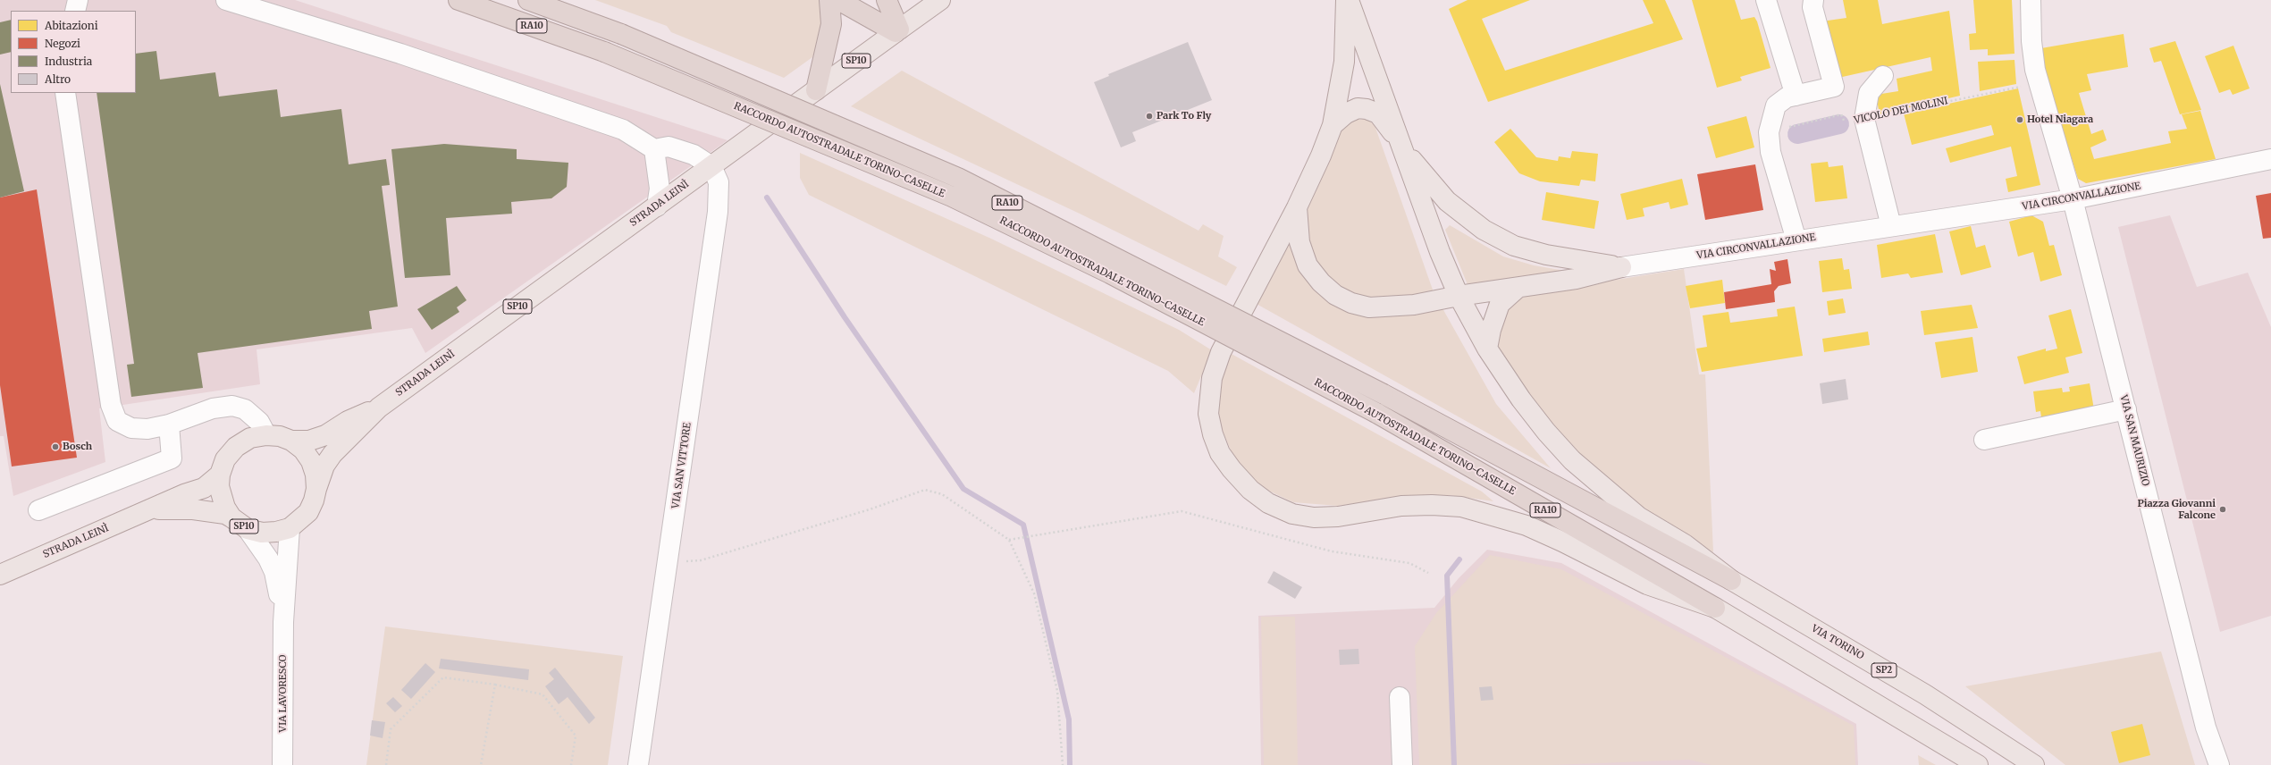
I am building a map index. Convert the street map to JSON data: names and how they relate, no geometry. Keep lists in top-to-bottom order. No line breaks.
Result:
{"streets":{"highway":["RA10","RACCORDO AUTOSTRADALE TORINO-CASELLE"],"main road":["SP10","STRADA LEINÌ","VIA TORINO","SP2"],"street":["VIA CIRCONVALLAZIONE","VIA SAN MAURIZIO","VIA SAN VITTORE","VIA LAVORESCO"],"path":["VICOLO DEI MOLINI"]},"crossings":[["SP10","STRADA LEINÌ"],["VICOLO DEI MOLINI","VIA SAN MAURIZIO"],["RACCORDO AUTOSTRADALE TORINO-CASELLE","VIA TORINO"],["RACCORDO AUTOSTRADALE TORINO-CASELLE","SP2"],["VIA CIRCONVALLAZIONE","VIA SAN MAURIZIO"],["STRADA LEINÌ","VIA SAN VITTORE"],["VIA TORINO","SP2"]],"places":["Park To Fly","Hotel Niagara","Bosch","Piazza Giovanni Falcone"],"legend":["Abitazioni","Negozi","Industria","Altro"]}
